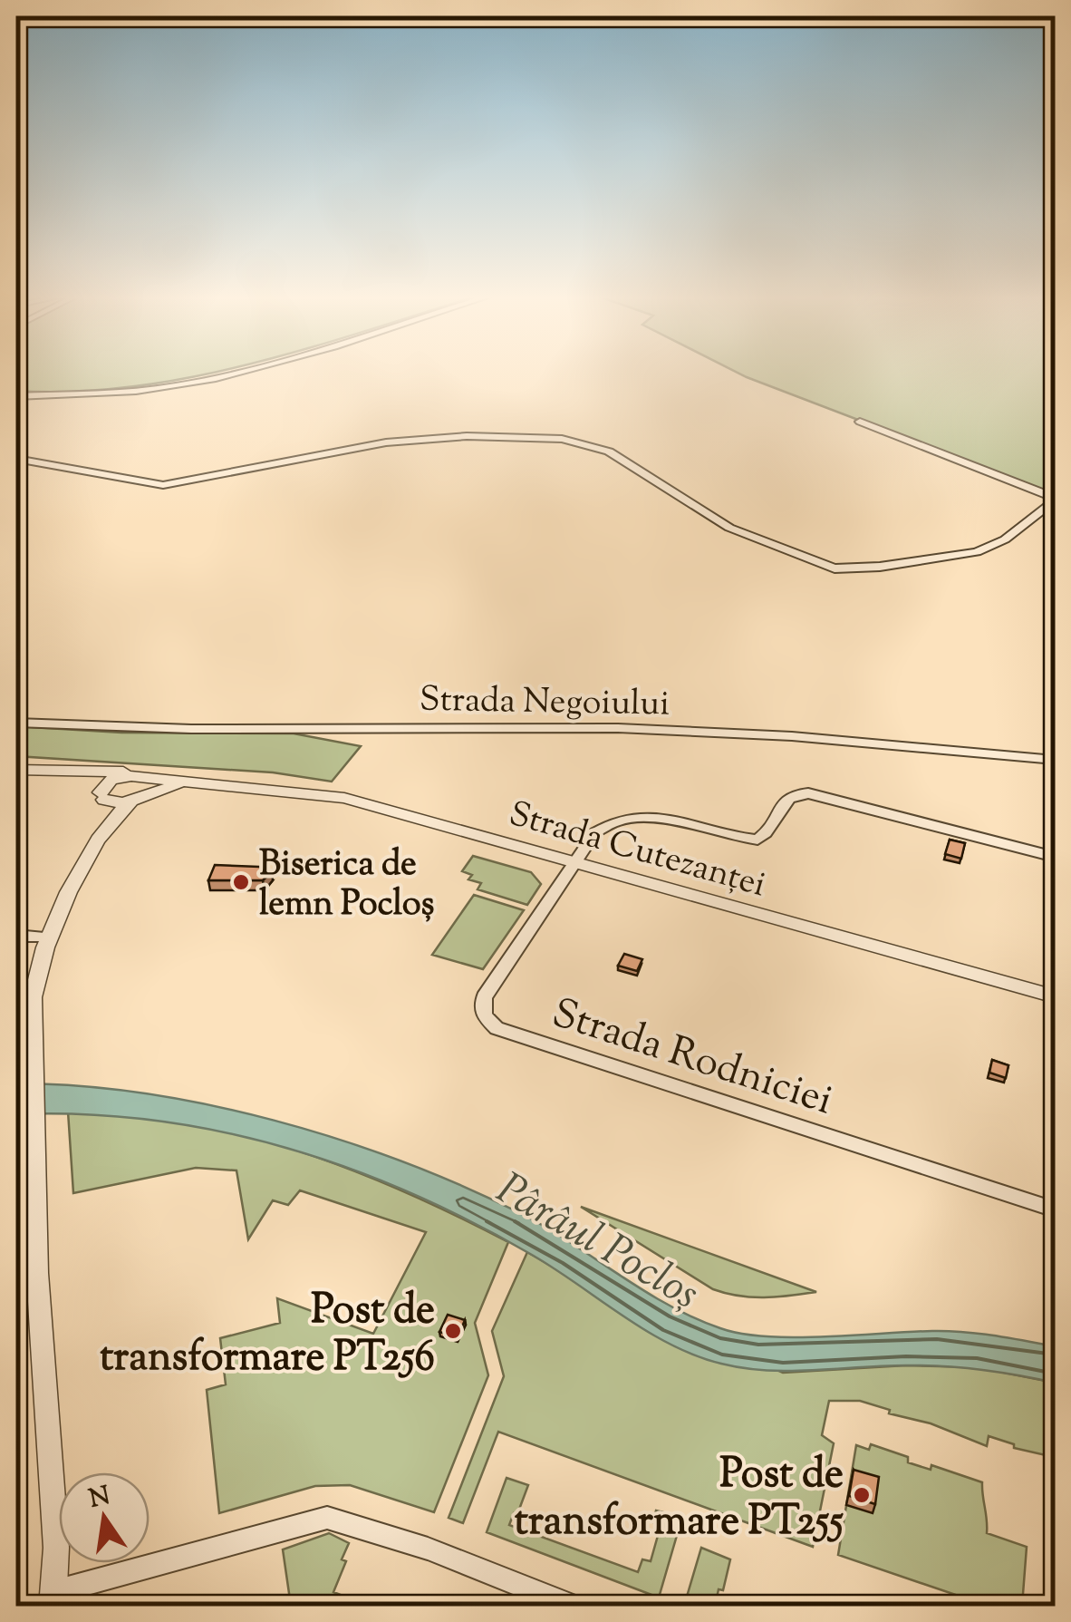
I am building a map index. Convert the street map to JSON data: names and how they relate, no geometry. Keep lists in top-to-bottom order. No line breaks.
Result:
{"streets":{"street":["Strada Negoiului","Strada Cutezanței","Strada Rodniciei"]},"crossings":[["Strada Cutezanței","Strada Rodniciei"]],"water":["Pârâul Pocloș"],"places":["Biserica de lemn Pocloș","Post de transformare PT256","Post de transformare PT255"],"north":"top"}
